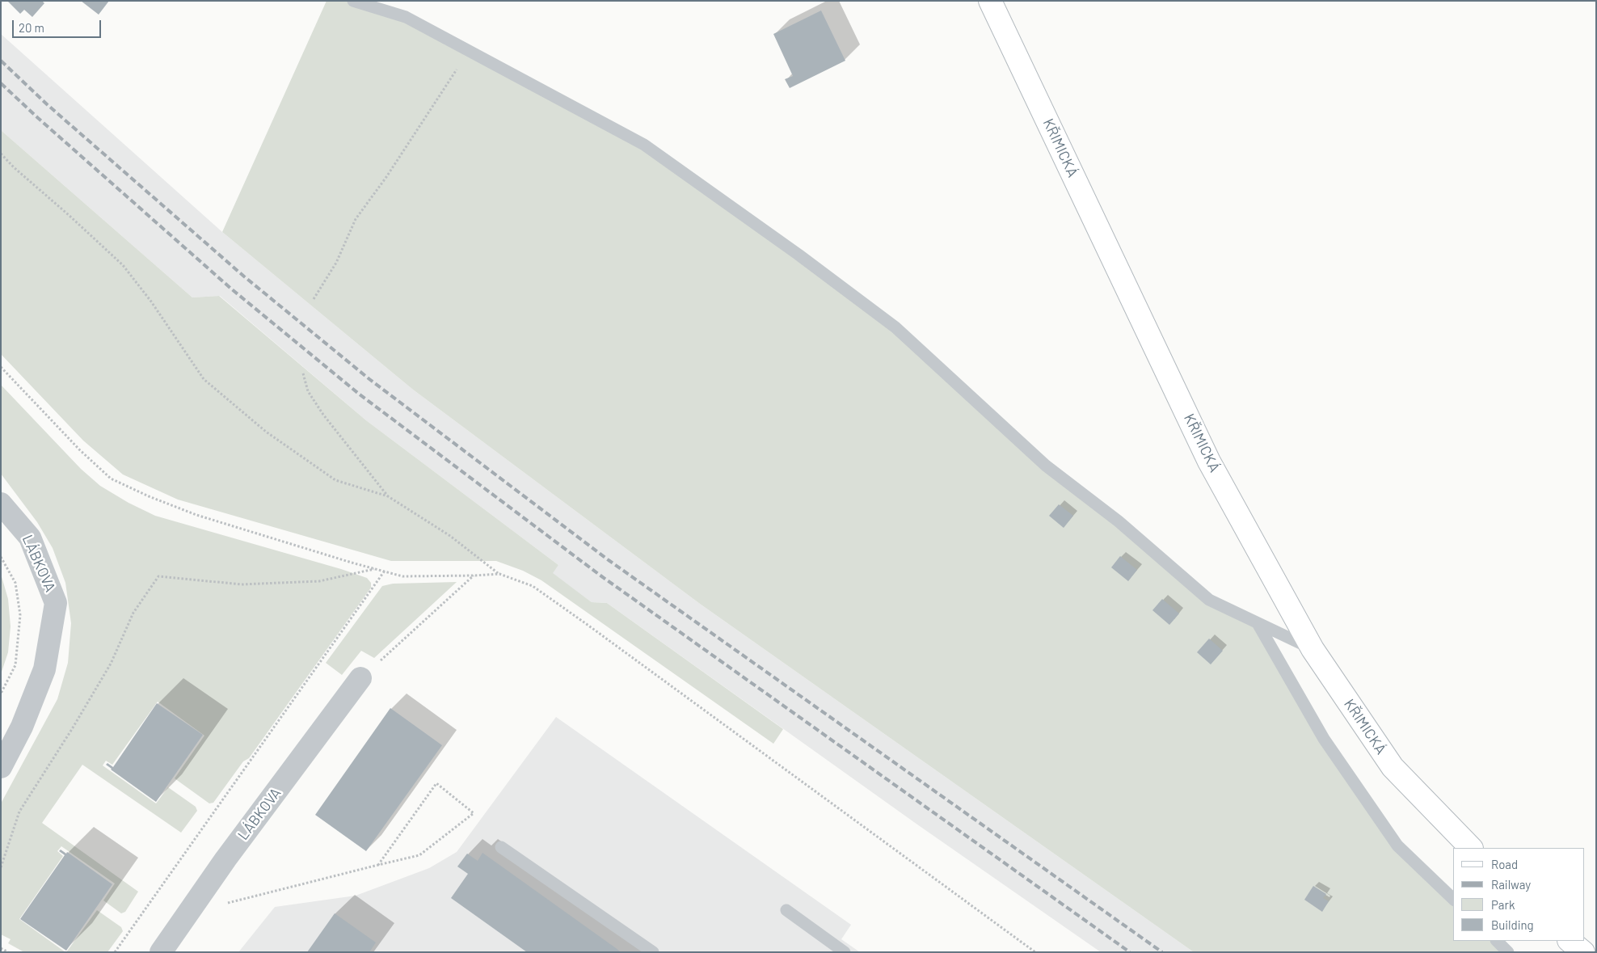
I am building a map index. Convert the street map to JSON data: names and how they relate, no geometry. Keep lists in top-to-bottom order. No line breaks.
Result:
{"streets":{"main road":["KŘIMICKÁ"],"street":["LÁBKOVA"]},"legend":["Road","Railway","Park","Building"],"scale_bar":"20 m"}
